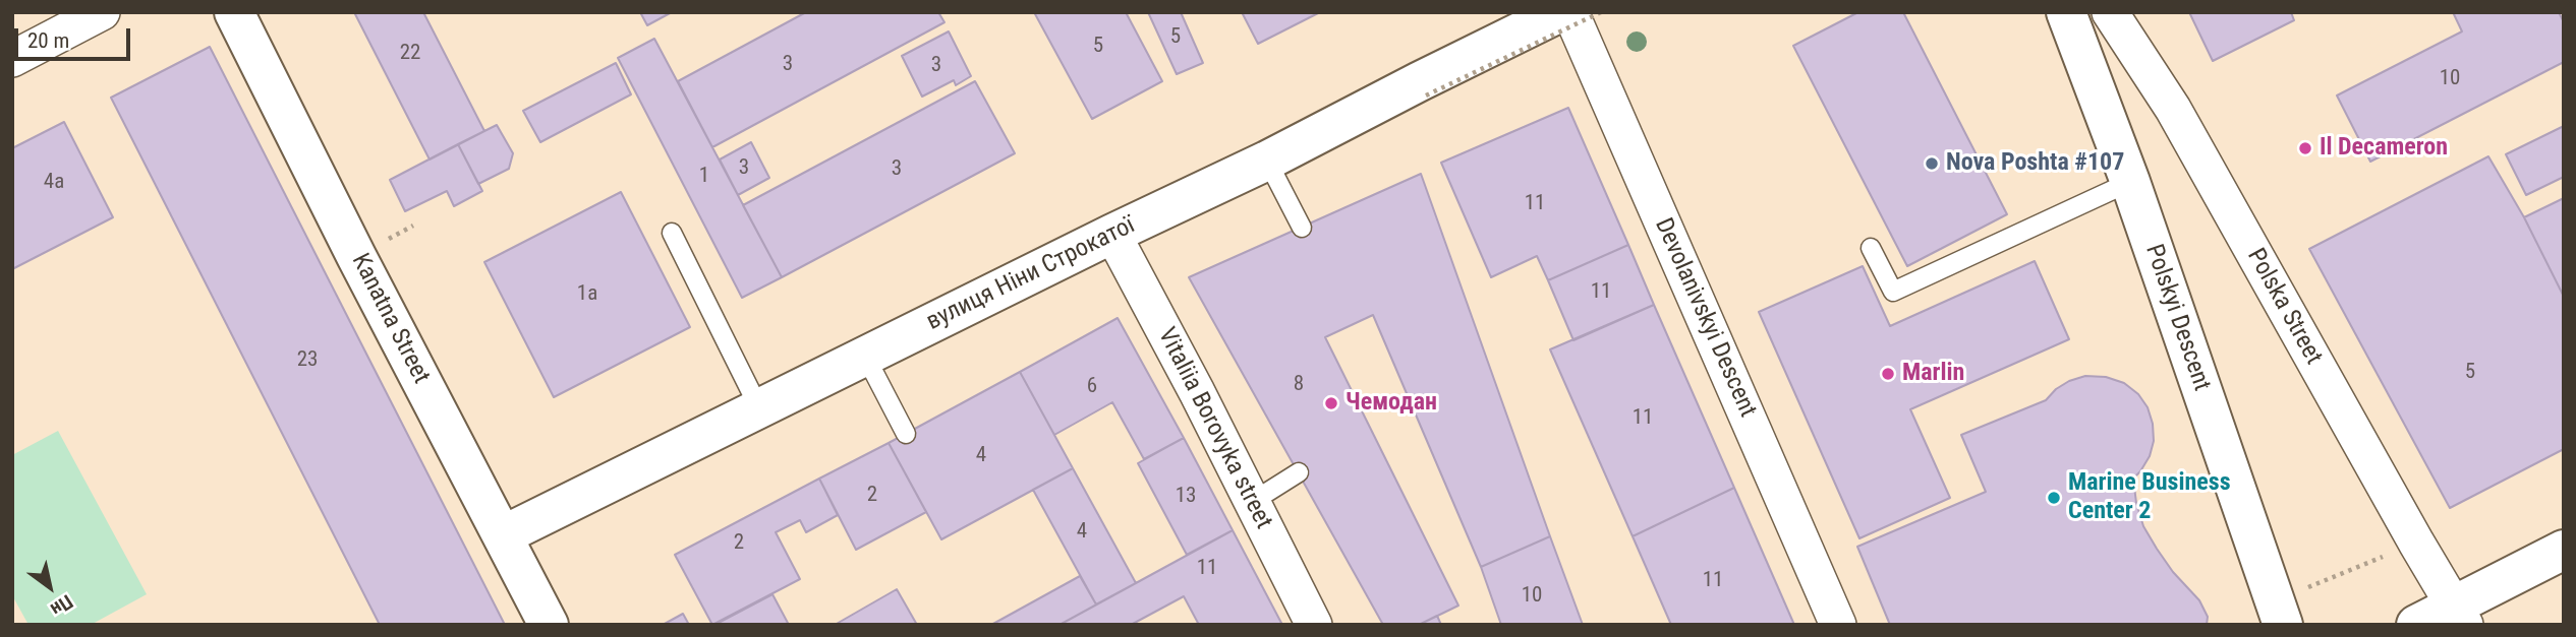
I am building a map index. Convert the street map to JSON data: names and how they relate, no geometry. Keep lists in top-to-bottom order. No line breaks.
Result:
{"streets":{"street":["вулиця Ніни Строкатої","Polska Street","Devolanivskyi Descent","Polskyi Descent","Kanatna Street","Vitaliia Borovyka street"]},"crossings":[["вулиця Ніни Строкатої","Kanatna Street"],["вулиця Ніни Строкатої","Vitaliia Borovyka street"]],"places":["Il Decameron","Nova Poshta #107","Marlin","Чемодан","Marine Business Center 2"],"house_numbers":["5","5","22","3","3","10","3","3","1","4а","11","11","1а","23","5","8","6","11","4","2","13","4","2","11","11","10"],"scale_bar":"20 m","north":"bottom right"}
